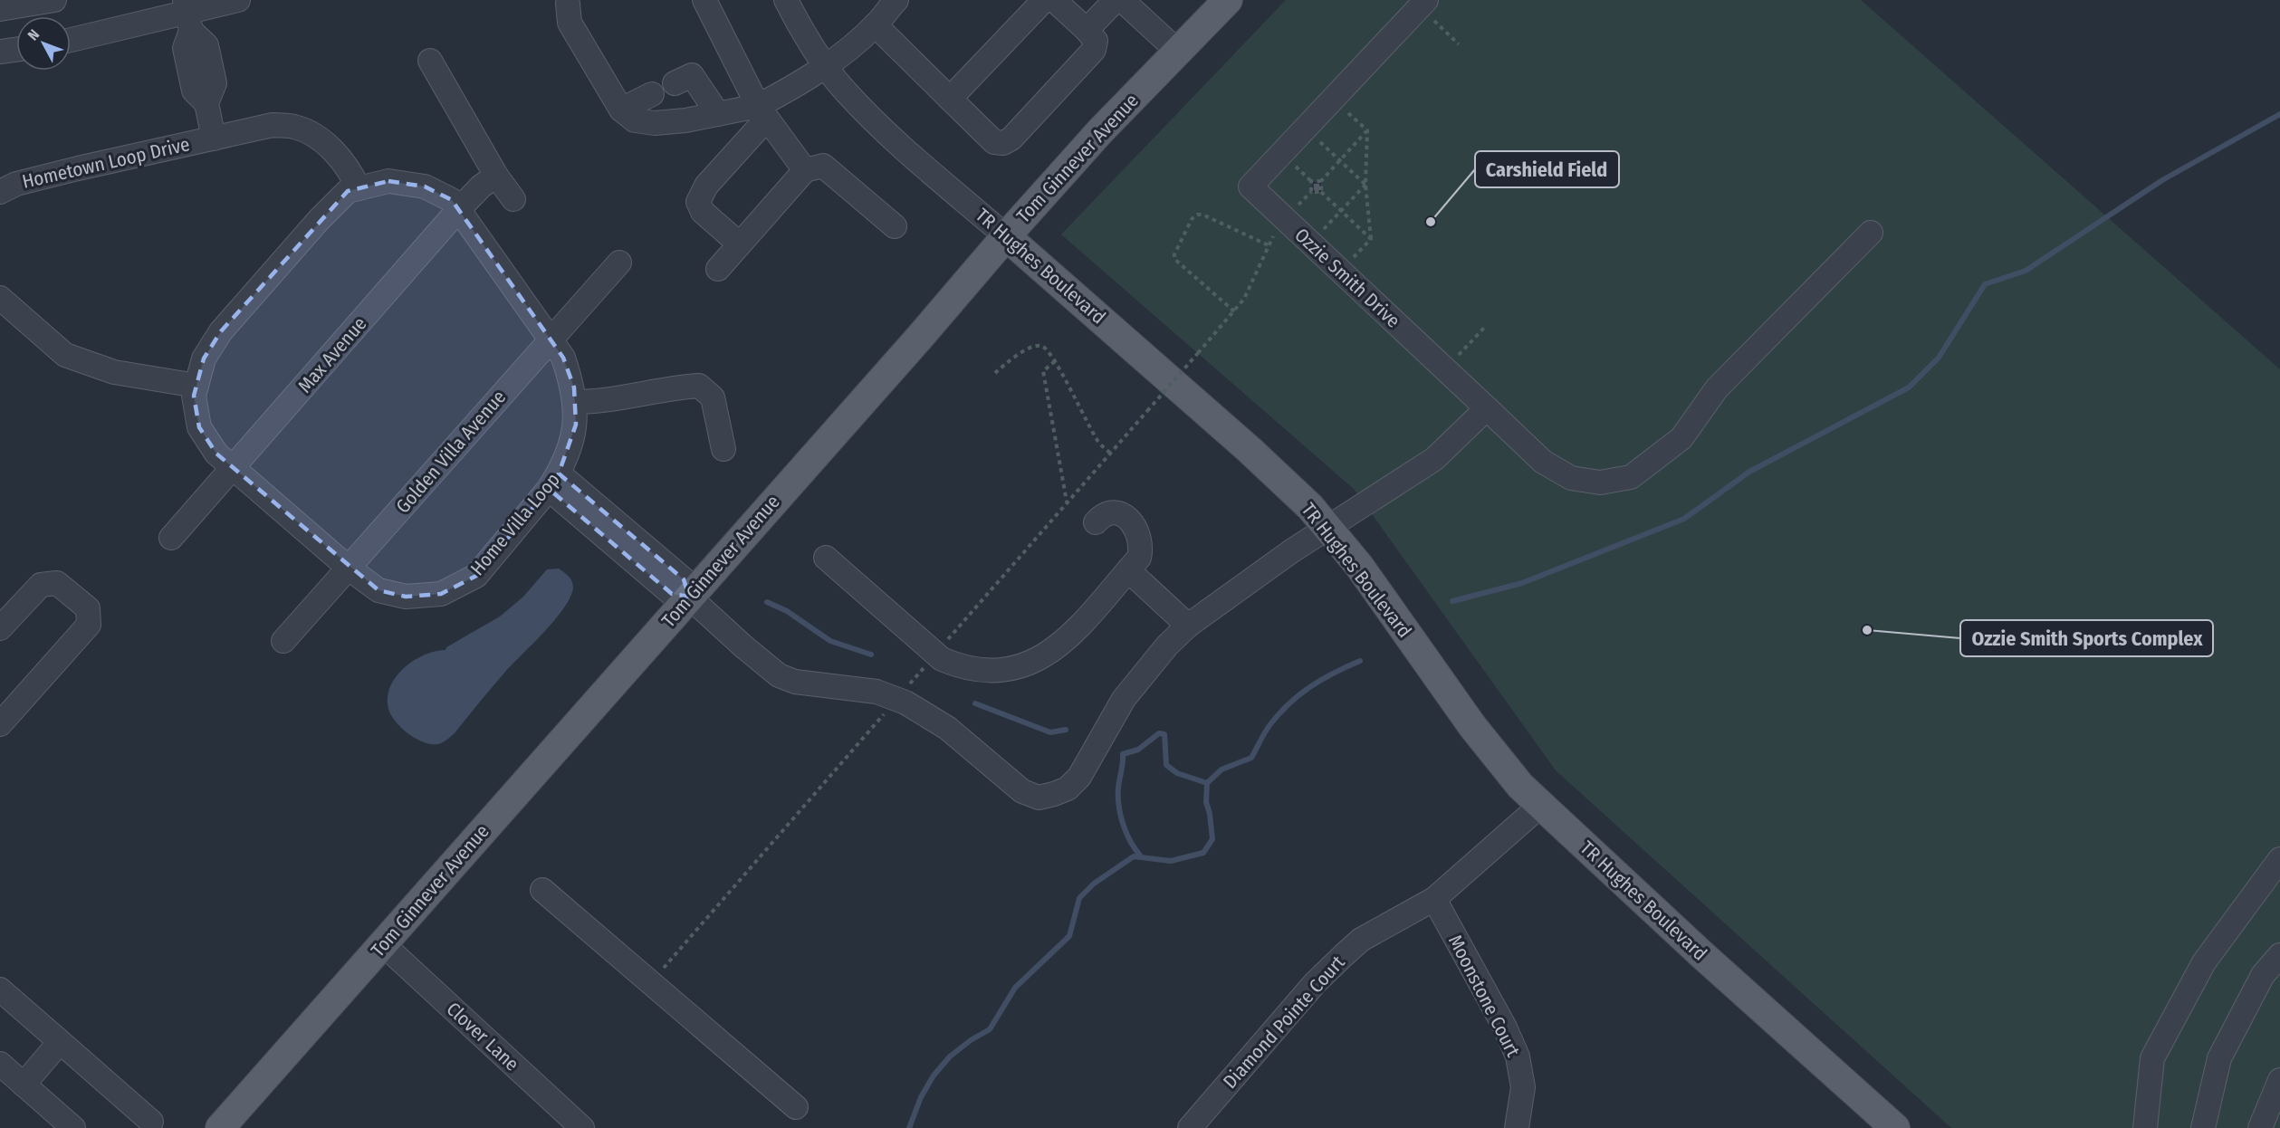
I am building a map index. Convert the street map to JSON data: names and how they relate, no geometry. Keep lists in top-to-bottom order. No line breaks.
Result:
{"streets":{"main road":["Tom Ginnever Avenue","TR Hughes Boulevard"],"street":["Hometown Loop Drive","Ozzie Smith Drive","Max Avenue","Golden Villa Avenue","Home Villa Loop","Moonstone Court","Diamond Pointe Court","Clover Lane"]},"crossings":[["Tom Ginnever Avenue","TR Hughes Boulevard"],["Tom Ginnever Avenue","Clover Lane"],["Hometown Loop Drive","Home Villa Loop"],["TR Hughes Boulevard","Diamond Pointe Court"],["Max Avenue","Home Villa Loop"],["Golden Villa Avenue","Home Villa Loop"],["Moonstone Court","Diamond Pointe Court"]],"places":["Carshield Field","Ozzie Smith Sports Complex"],"north":"top left"}
